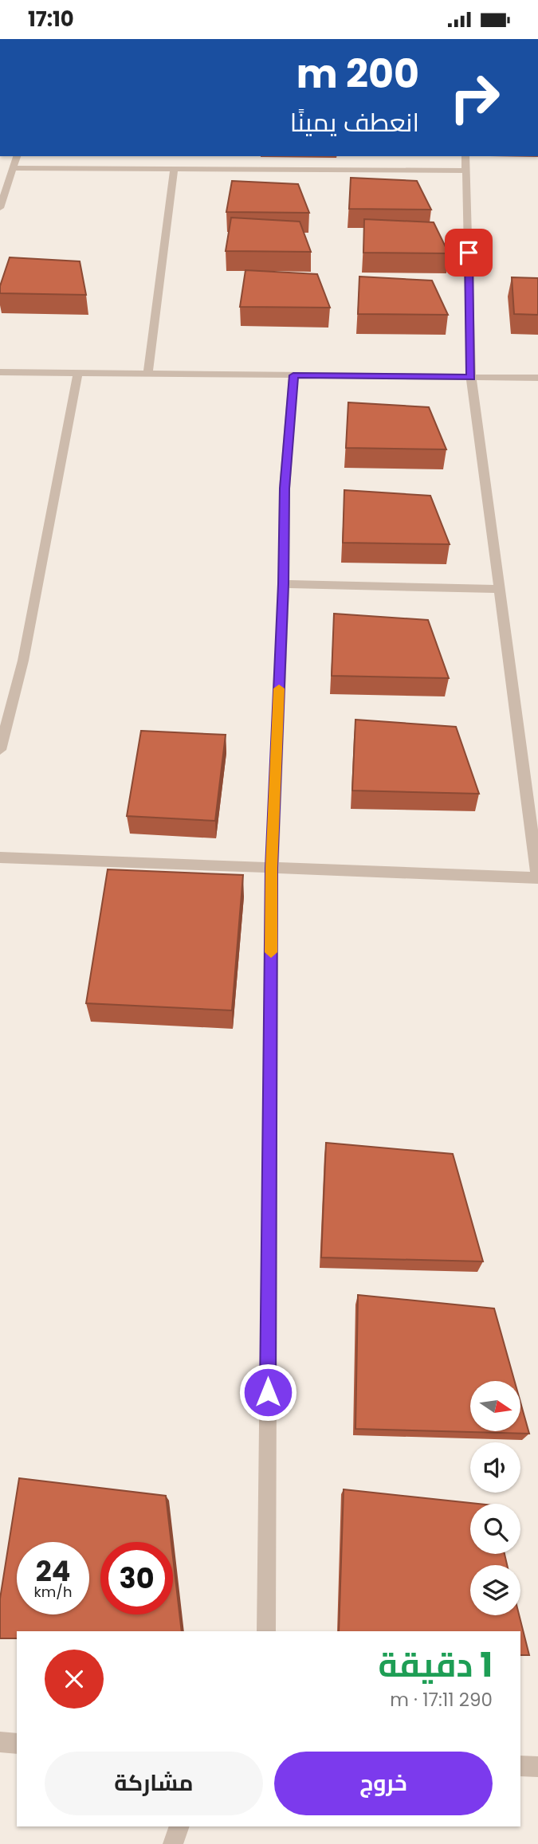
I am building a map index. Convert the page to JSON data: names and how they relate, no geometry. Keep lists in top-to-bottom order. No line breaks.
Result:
{"north":"right","page":{"status":"17:10","turn":["200 m","انعطف يمينًا"],"speed":"24 km/h","limit":"30","heading":["1 دقيقة","290 m · 17:11"],"buttons":["خروج","مشاركة"]}}
